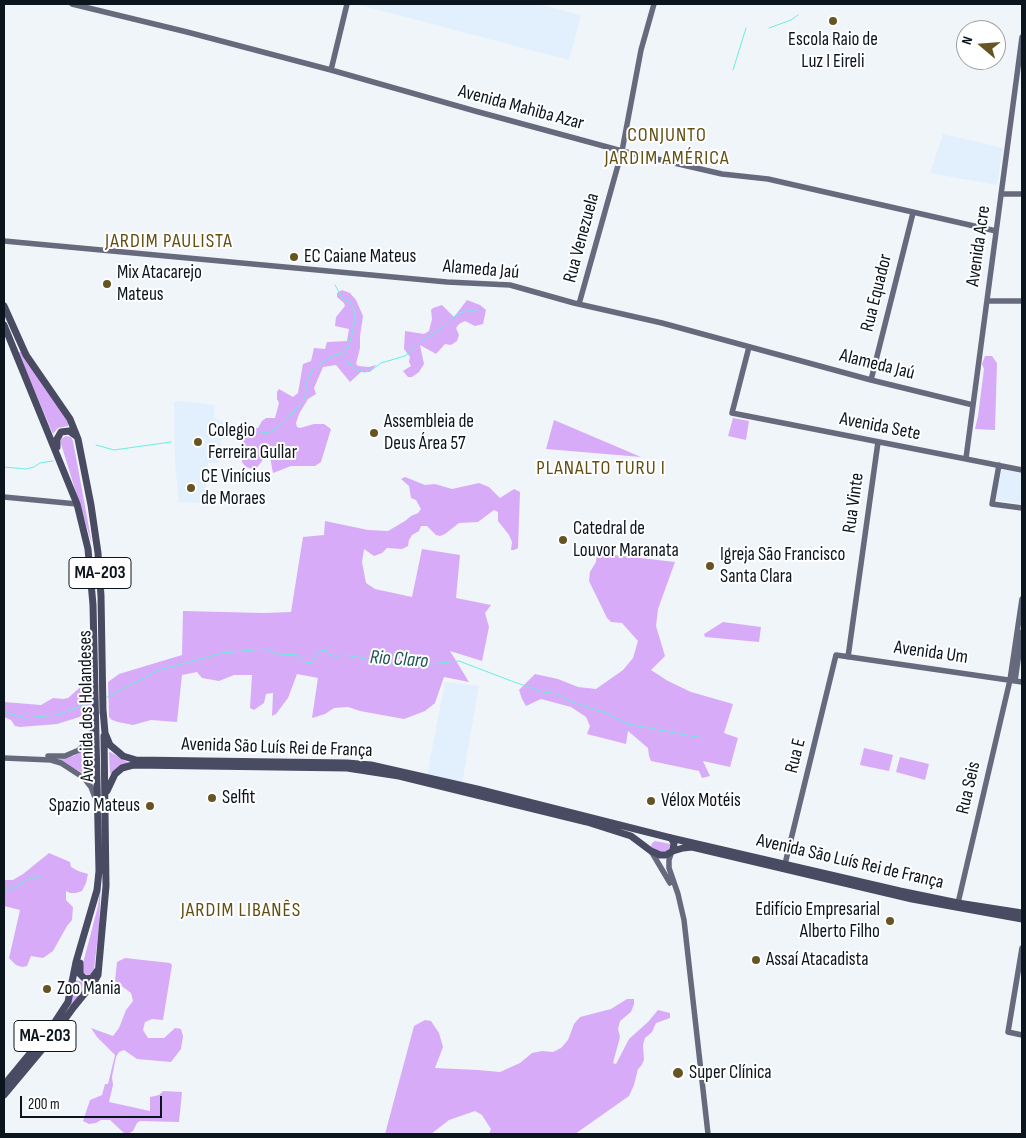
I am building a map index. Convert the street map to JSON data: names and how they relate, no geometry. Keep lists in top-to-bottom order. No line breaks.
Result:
{"streets":{"main road":["MA-203","Avenida dos Holandeses","Avenida São Luís Rei de França"],"street":["Avenida Mahiba Azar","Rua Venezuela","Avenida Acre","Alameda Jaú","Rua Equador","Avenida Sete","Rua Vinte","Avenida Um","Rua E","Rua Seis"]},"crossings":[["Avenida Mahiba Azar","Rua Venezuela"],["Avenida Mahiba Azar","Avenida Acre"],["Avenida Mahiba Azar","Rua Equador"],["Rua Venezuela","Alameda Jaú"],["Avenida Acre","Alameda Jaú"],["Avenida Acre","Avenida Sete"],["Alameda Jaú","Rua Equador"],["Alameda Jaú","Avenida Sete"],["Avenida Sete","Rua Vinte"],["Rua Vinte","Avenida Um"],["Avenida Um","Rua E"],["Avenida Um","Rua Seis"],["Avenida dos Holandeses","Avenida São Luís Rei de França"],["Avenida São Luís Rei de França","Rua E"],["Avenida São Luís Rei de França","Rua Seis"]],"districts":["CONJUNTO JARDIM AMÉRICA","JARDIM PAULISTA","PLANALTO TURU I","JARDIM LIBANÊS"],"water":["Rio Claro"],"places":["Escola Raio de Luz I Eireli","EC Caiane Mateus","Mix Atacarejo Mateus","Assembleia de Deus Área 57","Colegio Ferreira Gullar","CE Vinícius de Moraes","Catedral de Louvor Maranata","Igreja São Francisco Santa Clara","Selfit","Vélox Motéis","Spazio Mateus","Edifício Empresarial Alberto Filho","Assaí Atacadista","Zoo Mania","Super Clínica"],"scale_bar":"200 m","north":"left"}
